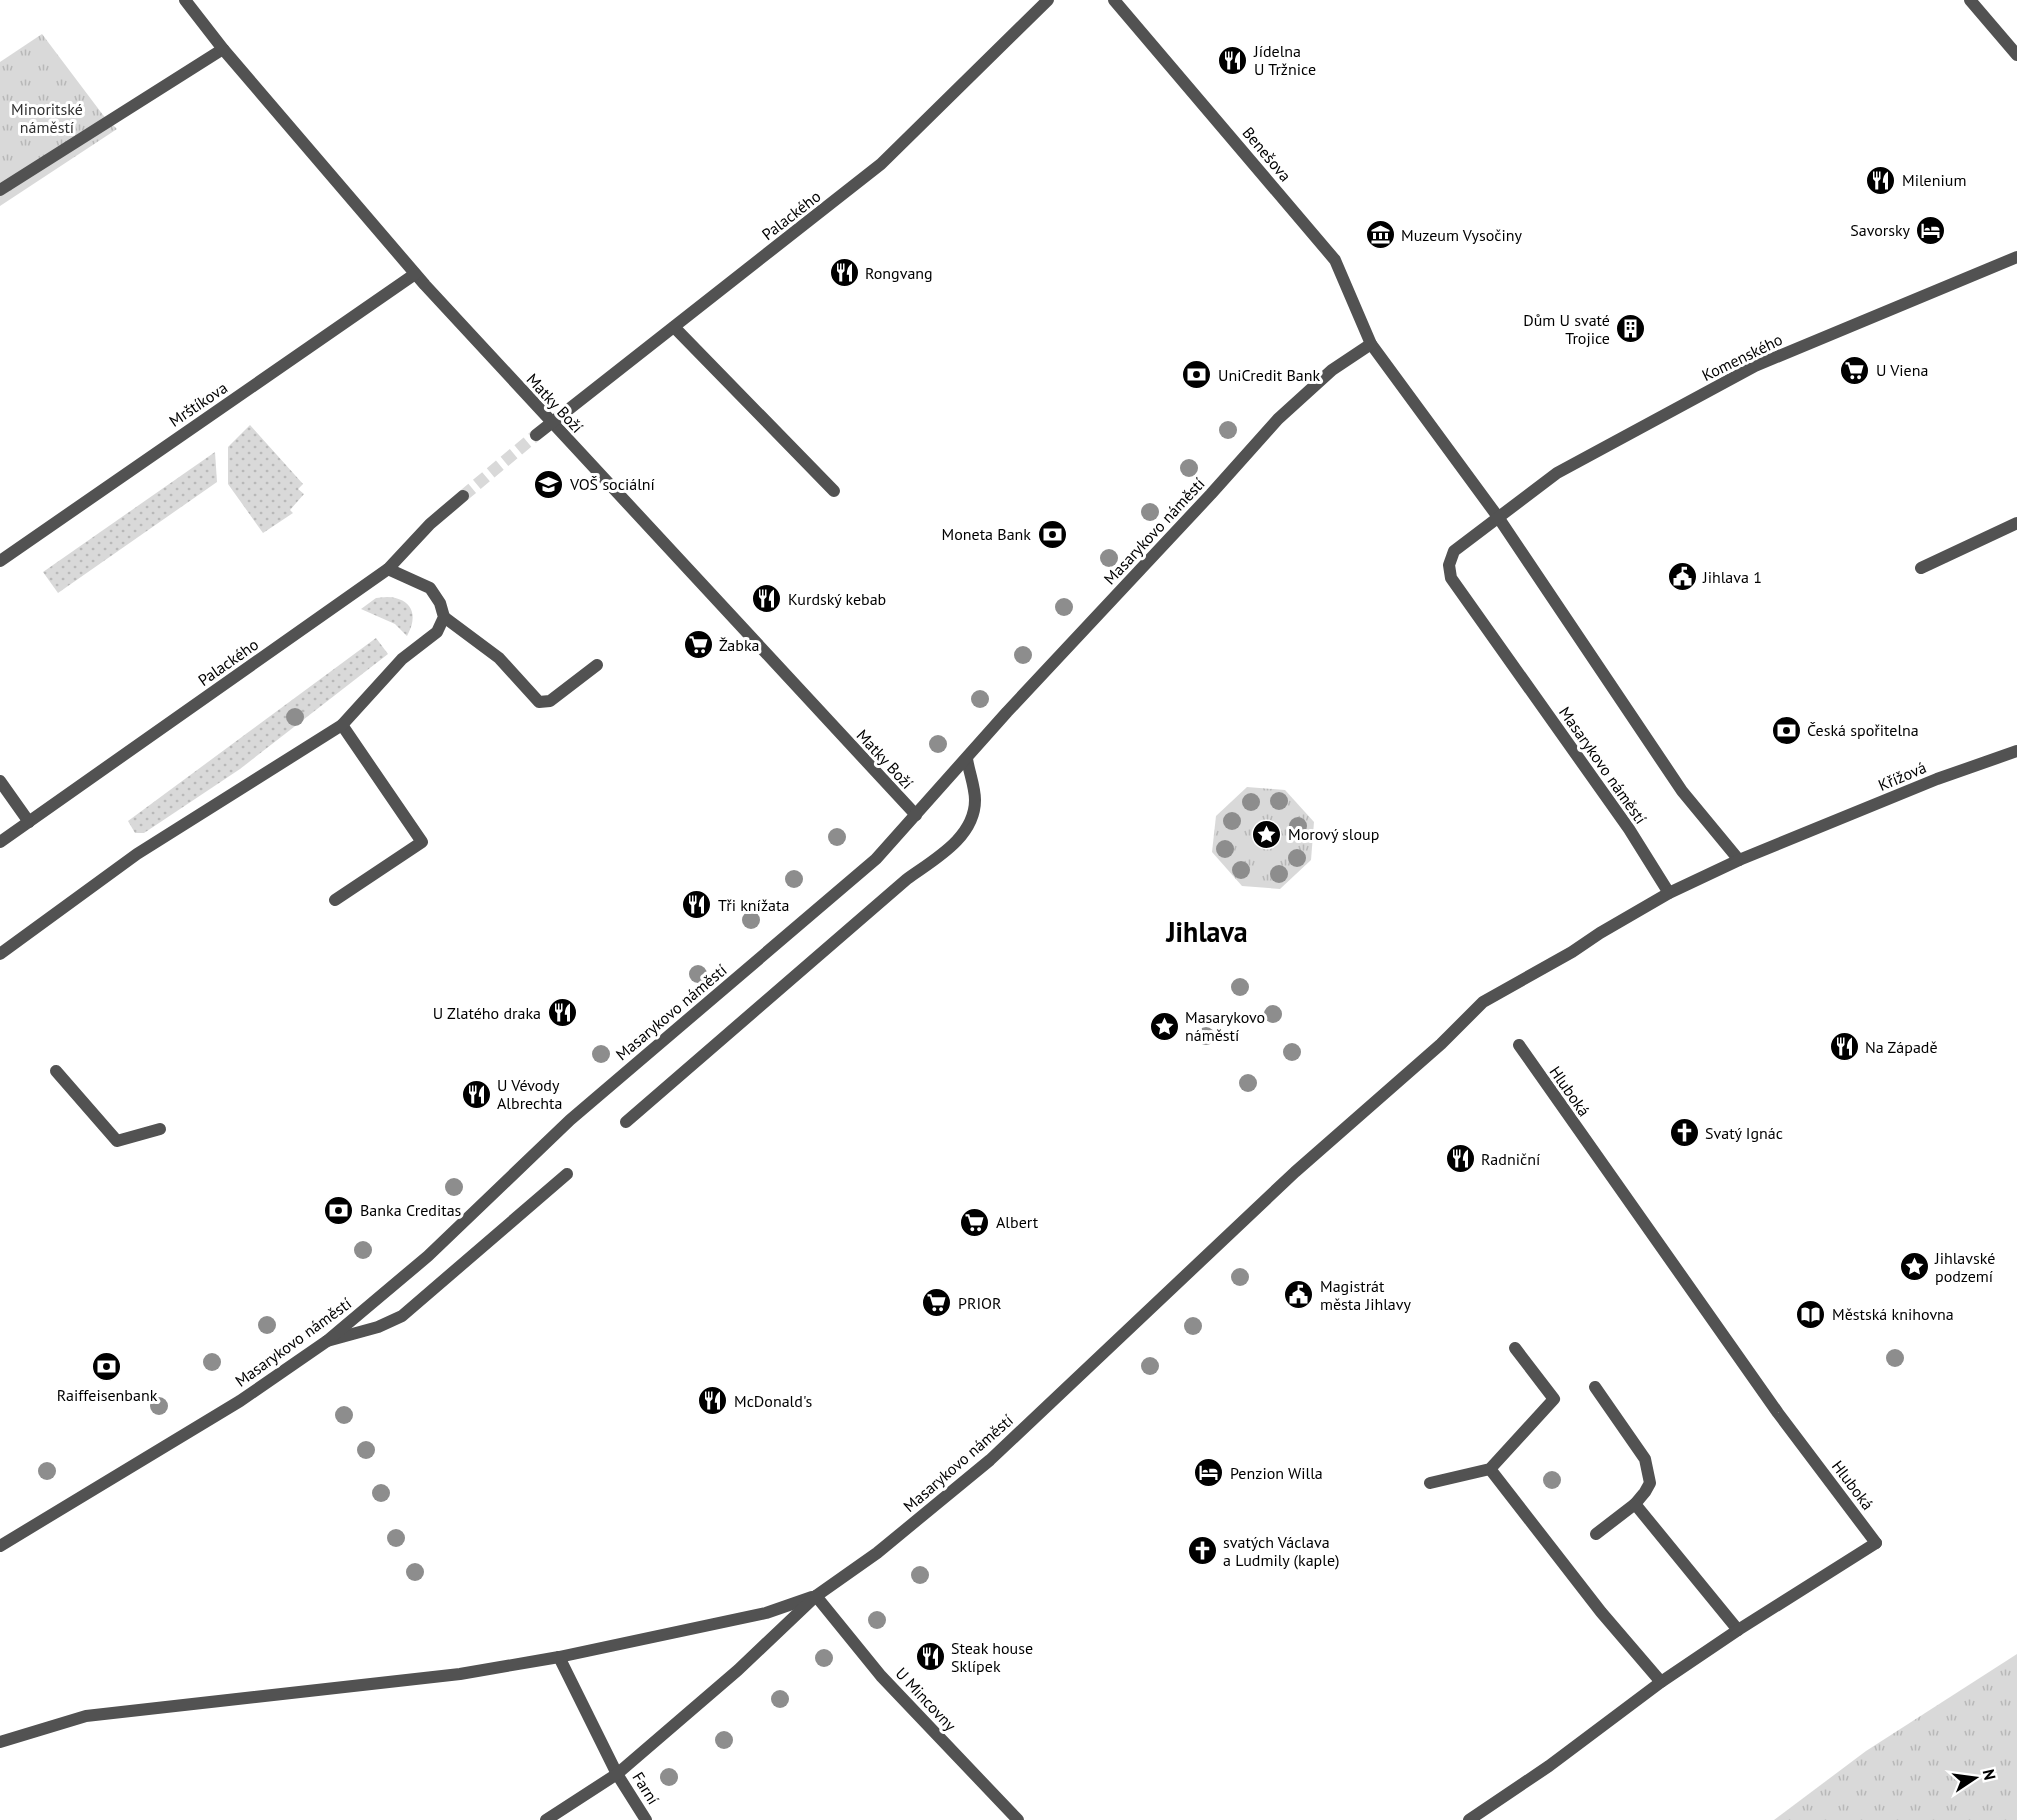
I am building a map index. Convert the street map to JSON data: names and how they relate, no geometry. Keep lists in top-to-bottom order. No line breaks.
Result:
{"streets":{"street":["Benešova","Palackého","Komenského","Matky Boží","Mrštíkova","Masarykovo náměstí","Křížová","Hluboká","U Mincovny","Farní"]},"crossings":[["Benešova","Masarykovo náměstí"],["Palackého","Matky Boží"],["Komenského","Masarykovo náměstí"],["Matky Boží","Mrštíkova"],["Matky Boží","Masarykovo náměstí"],["Masarykovo náměstí","Křížová"],["Masarykovo náměstí","U Mincovny"],["Masarykovo náměstí","Farní"]],"districts":["Jihlava"],"parks":["Minoritské náměstí"],"places":{"restaurant":["Jídelna U Tržnice","Milenium","Rongvang","Kurdský kebab","Tři knížata","U Zlatého draka","Na Západě","U Vévody Albrechta","Radniční","McDonald's","Steak house Sklípek"],"hotel":["Savorsky","Penzion Willa"],"museum":["Muzeum Vysočiny"],"building":["Dům U svaté Trojice"],"supermarket":["U Viena","Žabka","Albert","PRIOR"],"bank":["UniCredit Bank","Moneta Bank","Česká spořitelna","Banka Creditas","Raiffeisenbank"],"school or university":["VOŠ sociální"],"public building":["Jihlava 1","Magistrát města Jihlavy"],"place":["Morový sloup","Masarykovo náměstí","Jihlavské podzemí"],"church":["Svatý Ignác","svatých Václava a Ludmily (kaple)"],"library":["Městská knihovna"]},"north":"right"}
